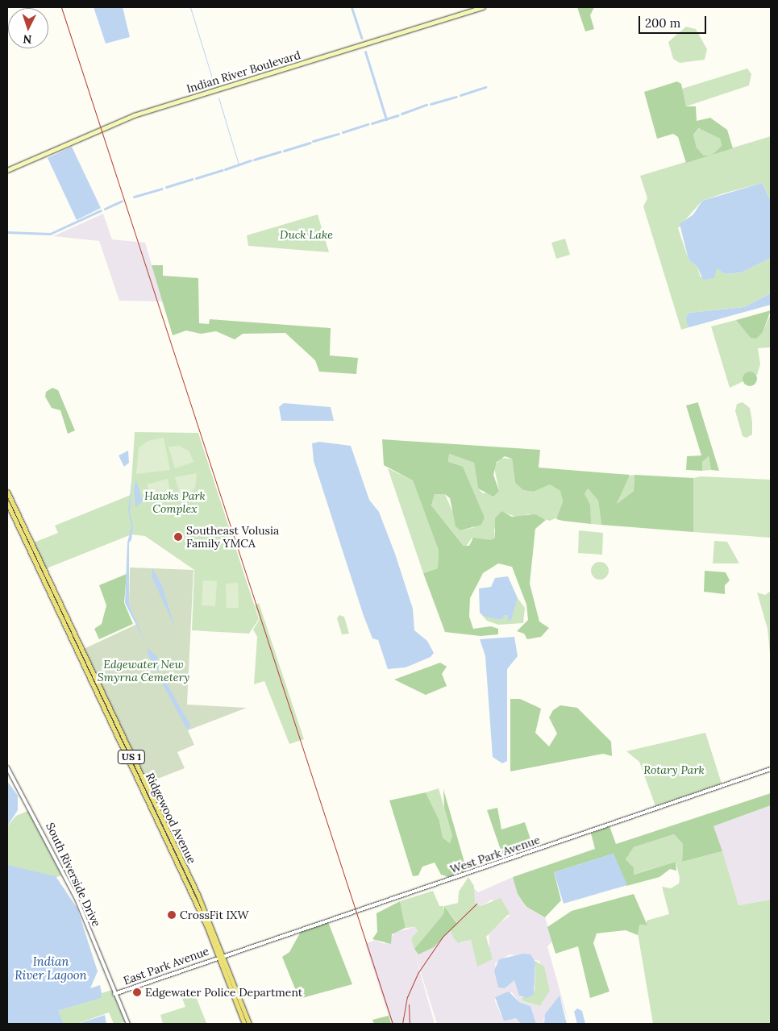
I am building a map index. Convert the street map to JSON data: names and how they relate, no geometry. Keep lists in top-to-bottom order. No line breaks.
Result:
{"streets":{"main road":["Indian River Boulevard","US 1","Ridgewood Avenue"],"street":["West Park Avenue","South Riverside Drive","East Park Avenue"]},"crossings":[["Ridgewood Avenue","West Park Avenue"],["Ridgewood Avenue","East Park Avenue"],["West Park Avenue","East Park Avenue"],["South Riverside Drive","East Park Avenue"]],"water":["Indian River Lagoon"],"parks":["Duck Lake","Hawks Park Complex","Edgewater New Smyrna Cemetery","Rotary Park"],"places":["Southeast Volusia Family YMCA","CrossFit IXW","Edgewater Police Department"],"scale_bar":"200 m","north":"bottom"}
